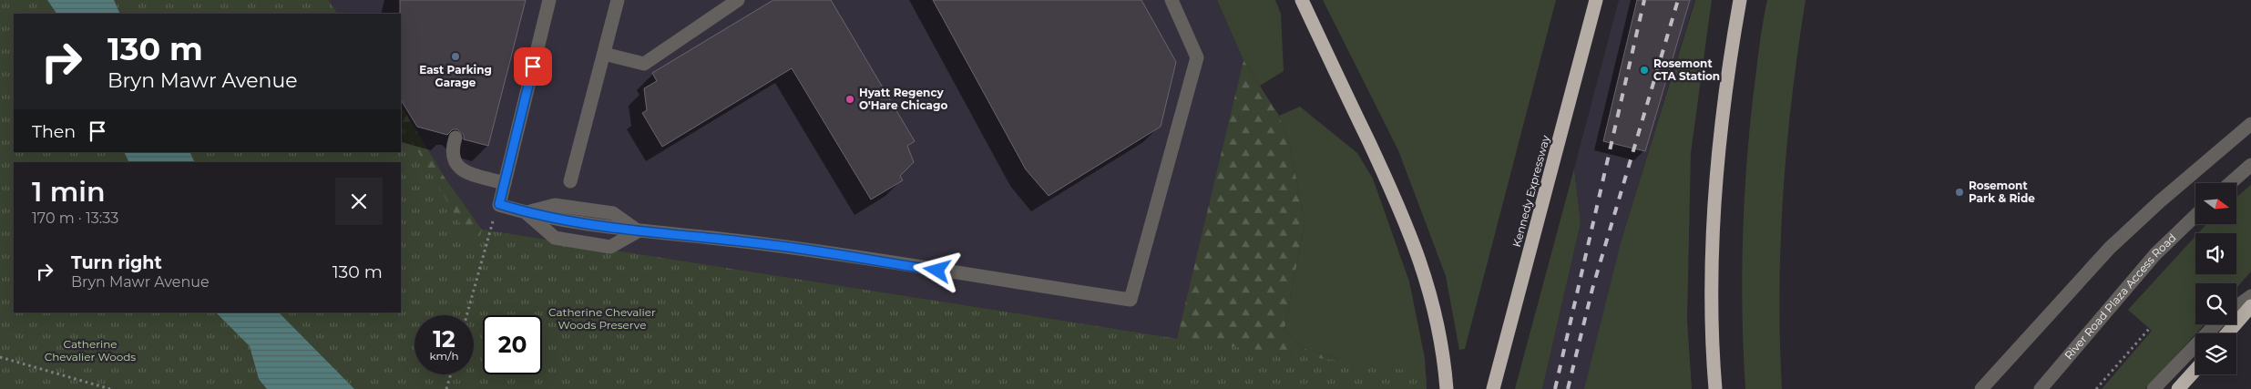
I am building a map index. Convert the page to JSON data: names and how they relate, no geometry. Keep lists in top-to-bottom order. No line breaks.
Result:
{"streets":{"highway":["Kennedy Expressway"],"street":["River Road Plaza Access Road"]},"parks":["Catherine Chevalier Woods Preserve","Catherine Chevalier Woods"],"places":["East Parking Garage","Rosemont CTA Station","Hyatt Regency O'Hare Chicago","Rosemont Park & Ride"],"north":"right","page":{"turn":["130 m","Bryn Mawr Avenue"],"then":"Then","heading":["1 min","170 m · 13:33"],"list":[{"name":"Turn right","note":"Bryn Mawr Avenue","value":"130 m"}],"speed":"12 km/h","limit":"20"}}
